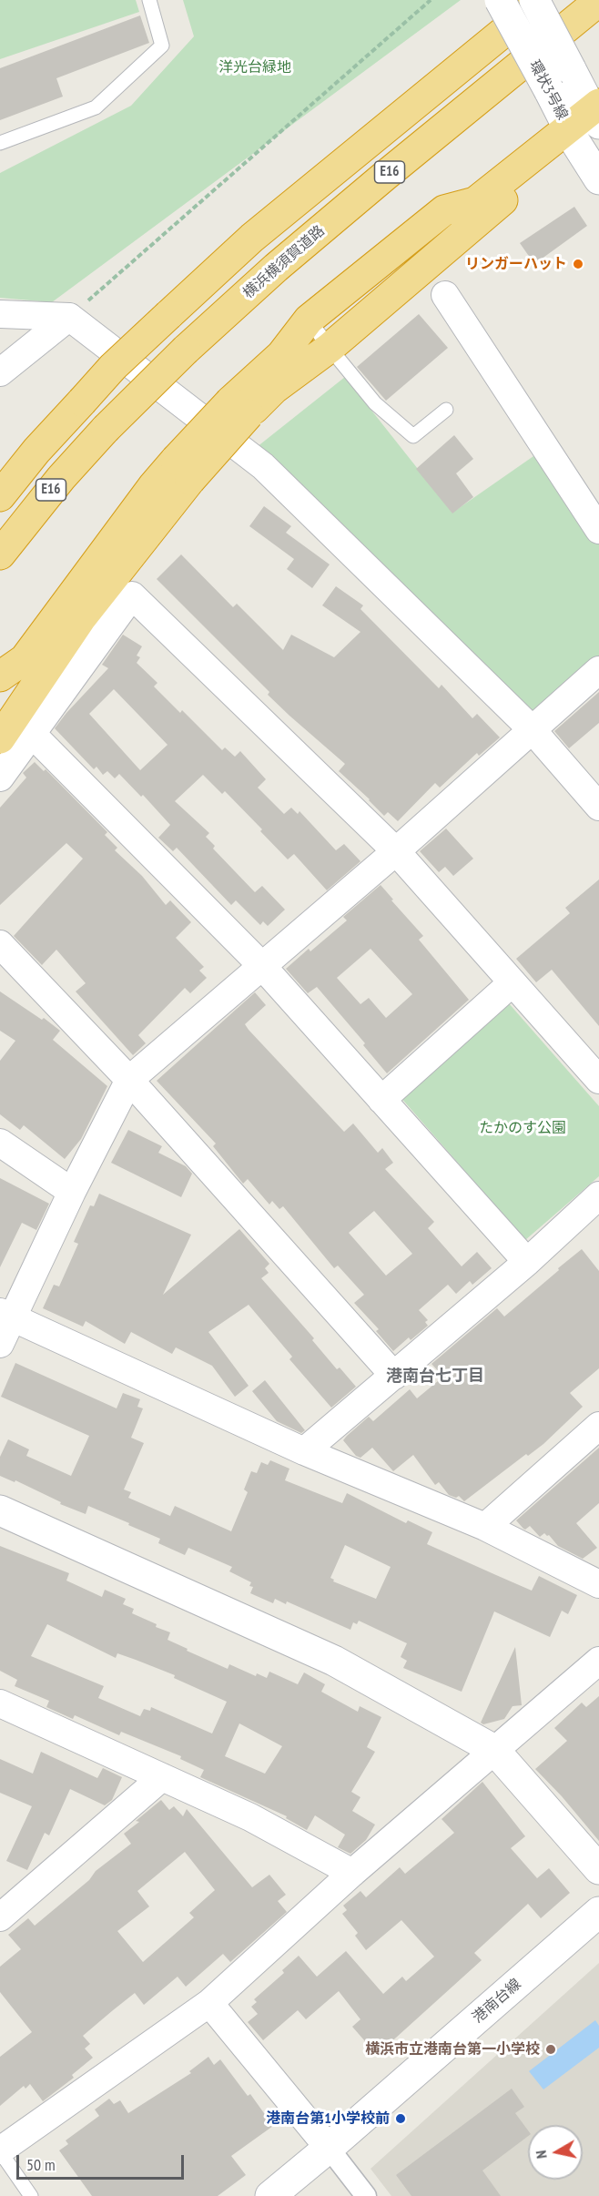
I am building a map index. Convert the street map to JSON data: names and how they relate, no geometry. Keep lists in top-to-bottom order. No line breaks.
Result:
{"streets":{"highway":["E16","横浜横須賀道路"],"street":["環状3号線","港南台線"]},"districts":["港南台七丁目"],"parks":["洋光台緑地","たかのす公園"],"places":["リンガーハット","横浜市立港南台第一小学校","港南台第1小学校前"],"scale_bar":"50 m","north":"left"}
